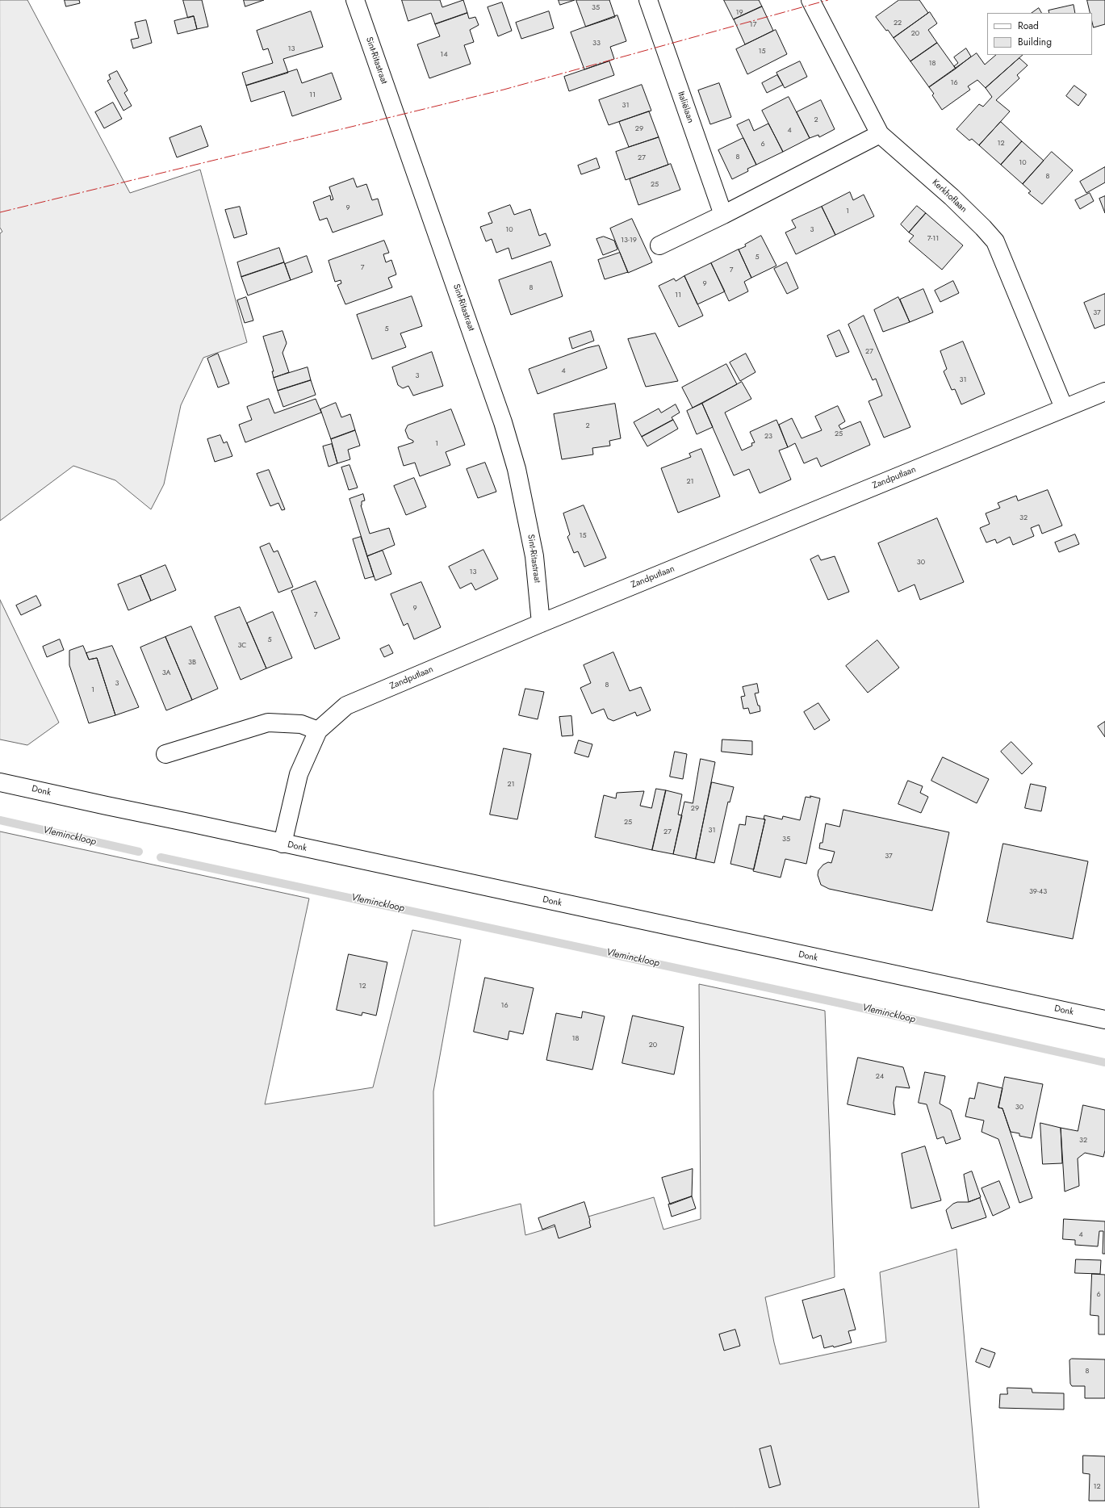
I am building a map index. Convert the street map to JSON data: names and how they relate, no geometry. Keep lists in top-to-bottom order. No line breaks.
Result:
{"streets":{"street":["Sint-Ritastraat","Italiëlaan","Kerkhoflaan","Zandputlaan","Donk"]},"crossings":[["Sint-Ritastraat","Zandputlaan"],["Kerkhoflaan","Zandputlaan"],["Zandputlaan","Donk"]],"water":["Vleminckloop"],"house_numbers":["35","19","22","17","20","33","13","15","14","18","16","11","31","2","29","4","12","6","8","27","10","8","25","9","1","10","3","7-11","13-19","5","7","7","9","8","11","37","5","27","4","3","31","2","25","23","1","21","32","15","30","13","9","7","5","3C","3B","3A","3","8","1","21","29","25","31","27","35","37","39-43","12","16","18","20","24","30","32","4","6","8","12"],"legend":["Road","Building"]}
